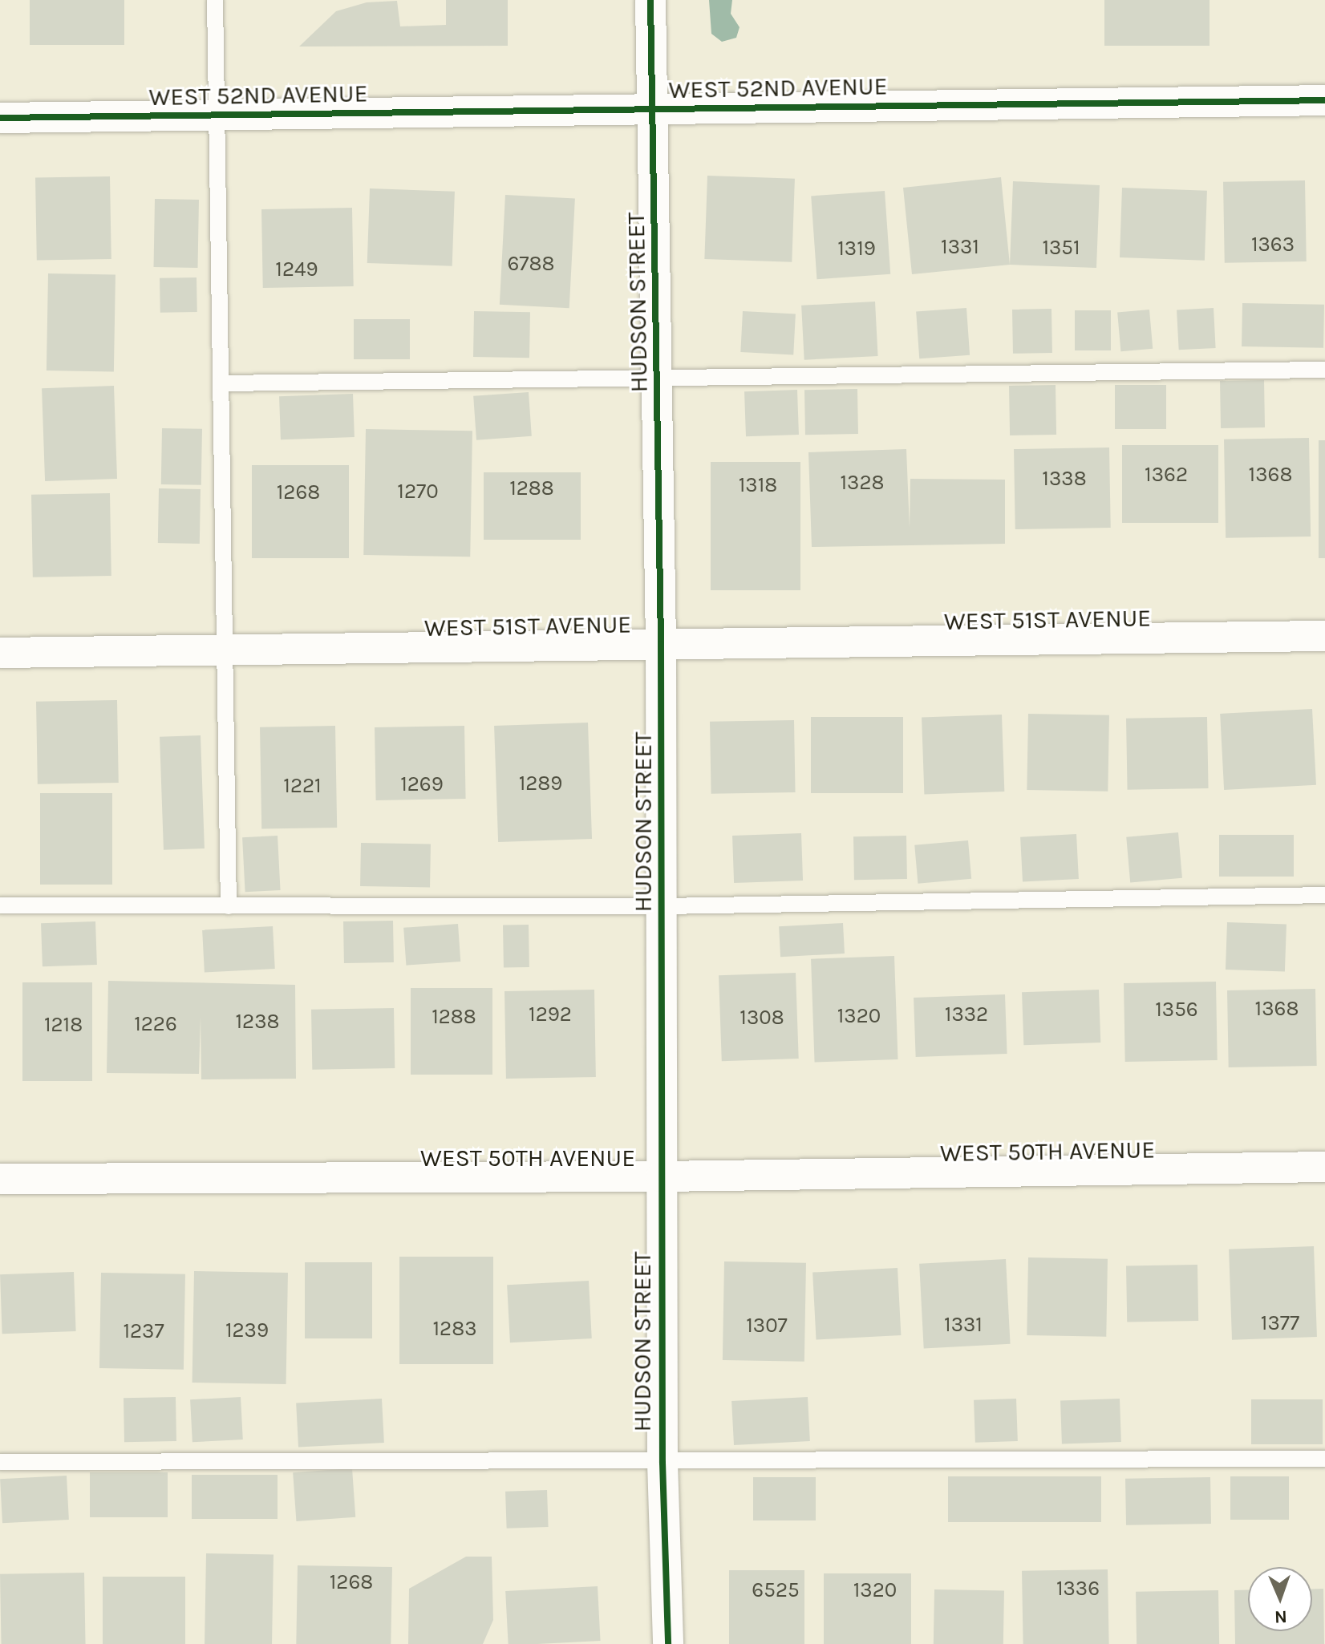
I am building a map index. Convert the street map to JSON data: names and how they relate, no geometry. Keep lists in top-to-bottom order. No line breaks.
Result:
{"streets":{"street":["WEST 52ND AVENUE","HUDSON STREET","WEST 51ST AVENUE","WEST 50TH AVENUE"]},"crossings":[["WEST 52ND AVENUE","HUDSON STREET"],["HUDSON STREET","WEST 51ST AVENUE"],["HUDSON STREET","WEST 50TH AVENUE"]],"house_numbers":["1363","1331","1351","1319","6788","1249","1362","1368","1338","1328","1318","1288","1270","1268","1289","1269","1221","1368","1356","1292","1332","1320","1288","1308","1238","1226","1218","1377","1331","1307","1283","1239","1237","1268","1336","6525","1320"],"north":"bottom"}
